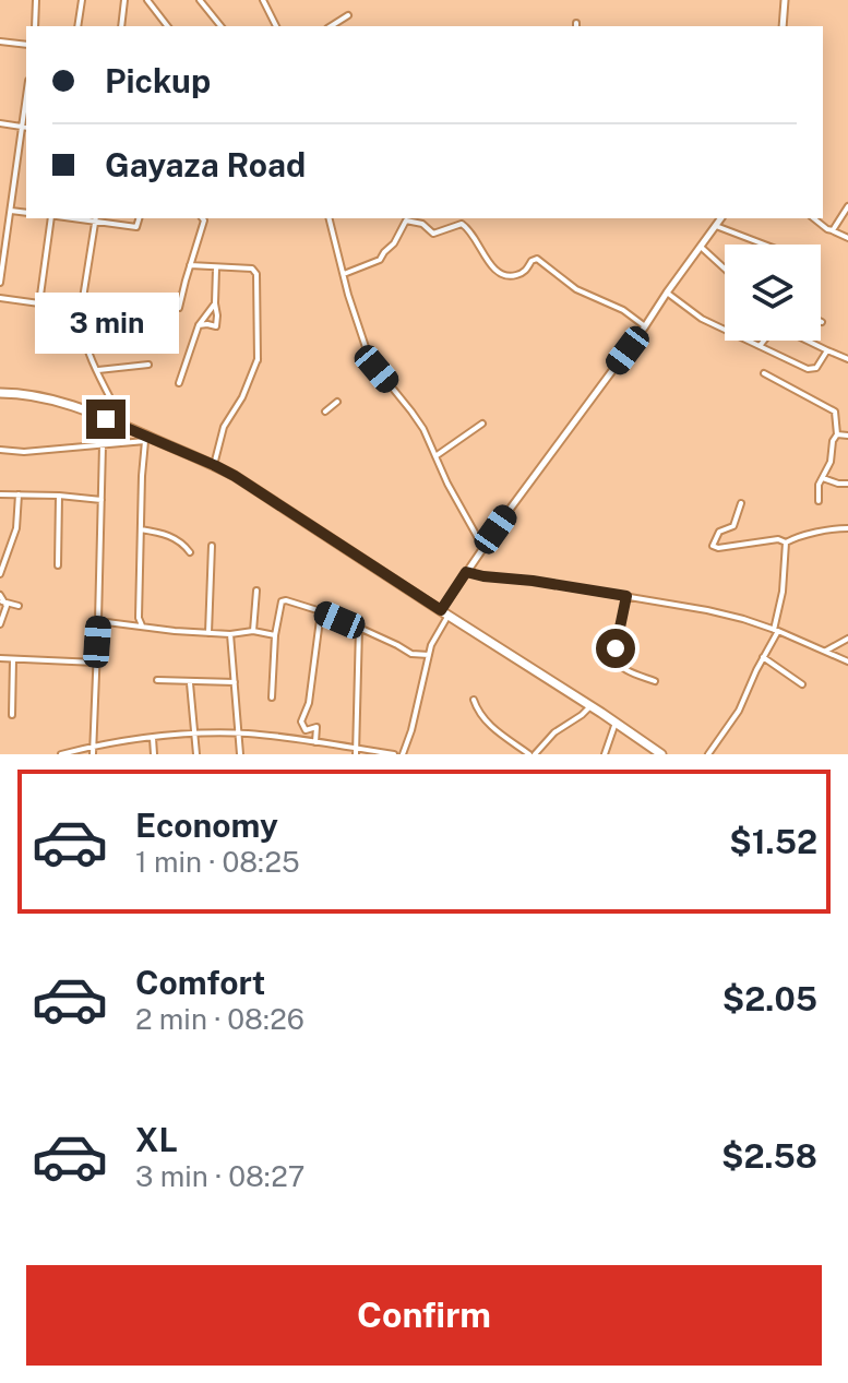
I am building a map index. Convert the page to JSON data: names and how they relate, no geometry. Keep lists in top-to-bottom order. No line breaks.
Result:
{"page":{"banner":["Pickup","Gayaza Road"],"bubble":"3 min","list":[{"name":"Economy","note":"1 min · 08:25","value":"$1.52"},{"name":"Comfort","note":"2 min · 08:26","value":"$2.05"},{"name":"XL","note":"3 min · 08:27","value":"$2.58"}],"buttons":"Confirm"}}
